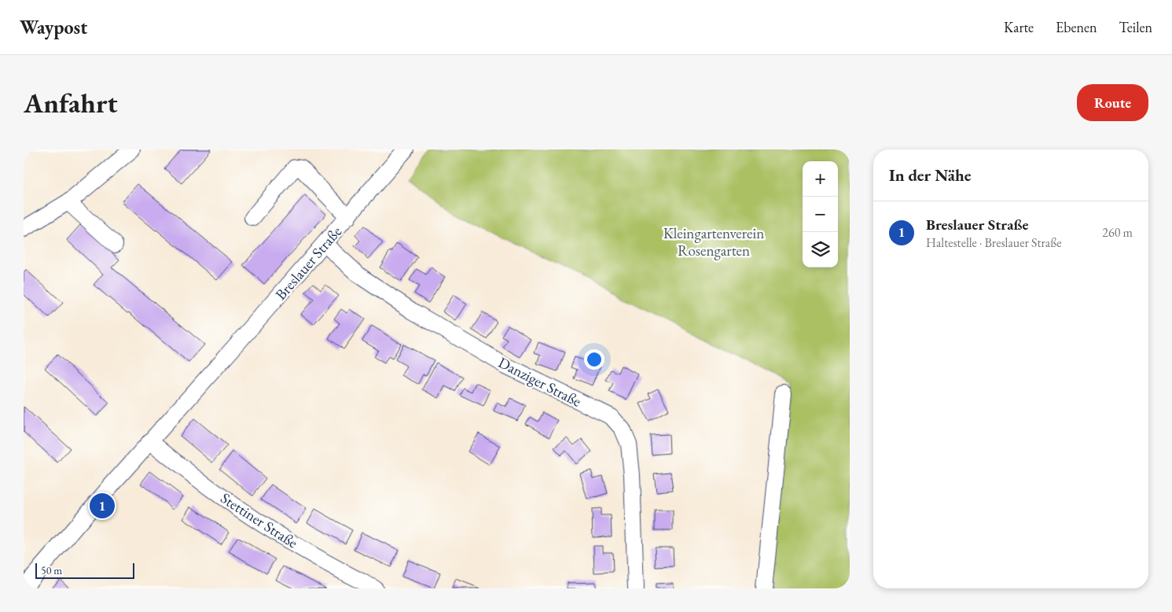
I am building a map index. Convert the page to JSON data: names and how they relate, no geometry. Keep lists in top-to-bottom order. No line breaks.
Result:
{"streets":{"street":["Breslauer Straße","Danziger Straße","Stettiner Straße"]},"crossings":[["Breslauer Straße","Danziger Straße"],["Breslauer Straße","Stettiner Straße"]],"parks":["Kleingartenverein Rosengarten"],"scale_bar":"50 m","page":{"header":"Waypost","nav":["Karte","Ebenen","Teilen"],"buttons":"Route","title":"Anfahrt","heading":"In der Nähe","map_buttons":["+","−"],"list":[{"mark":"1","name":"Breslauer Straße","note":"Haltestelle · Breslauer Straße","value":"260 m"}],"pins":"1","scale":"50 m"}}
